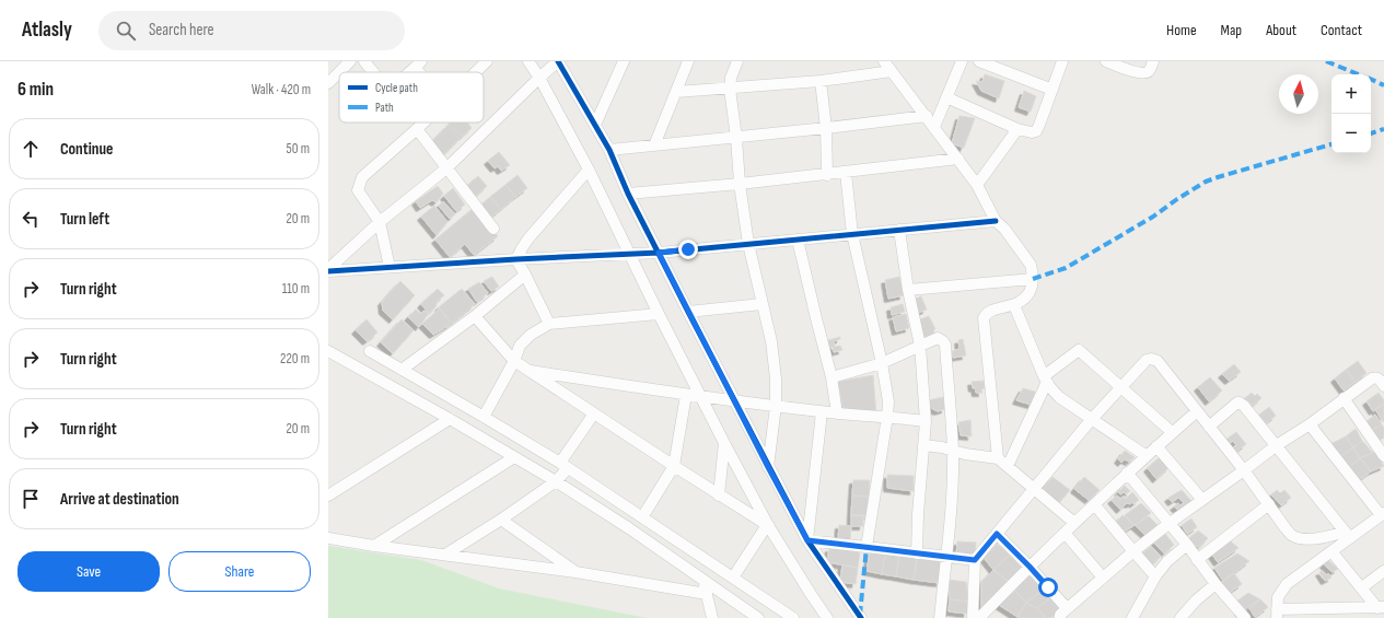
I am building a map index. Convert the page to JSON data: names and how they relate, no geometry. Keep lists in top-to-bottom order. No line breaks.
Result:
{"legend":["Cycle path","Path"],"north":"top","page":{"header":"Atlasly","search":"Search here","nav":["Home","Map","About","Contact"],"heading":["6 min","Walk · 420 m"],"map_buttons":["+","−"],"list":[["Continue","50 m"],["Turn left","20 m"],["Turn right","110 m"],["Turn right","220 m"],["Turn right","20 m"],"Arrive at destination"],"buttons":["Save","Share"]}}
